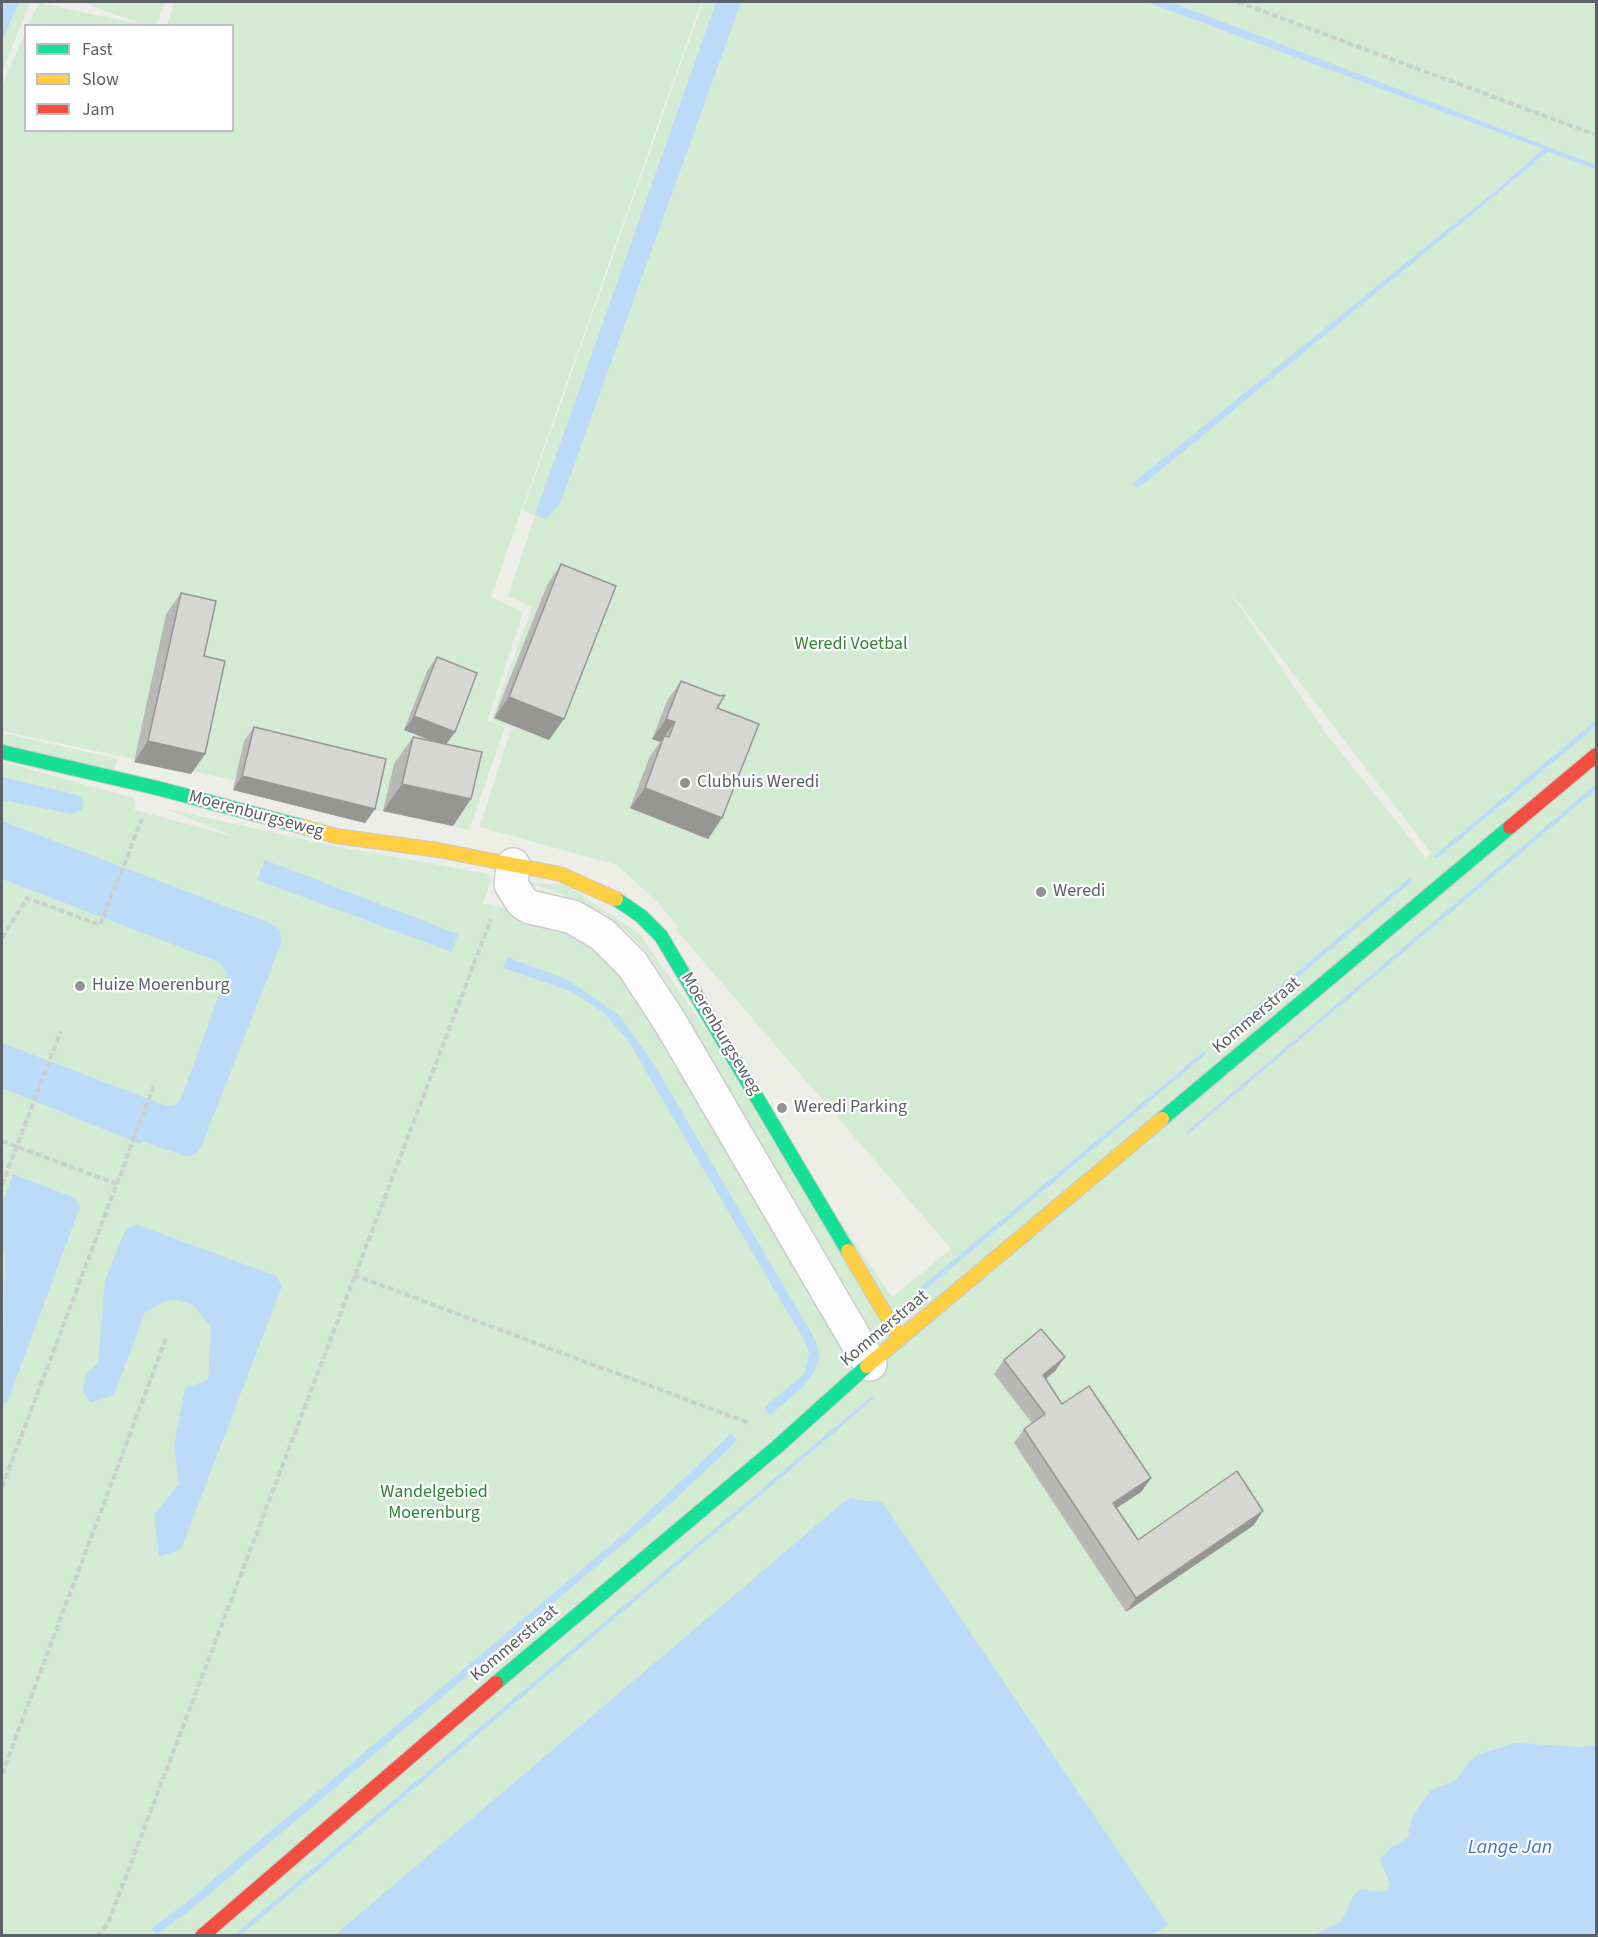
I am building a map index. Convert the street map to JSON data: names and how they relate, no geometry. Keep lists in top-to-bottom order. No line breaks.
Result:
{"streets":{"street":["Moerenburgseweg","Kommerstraat"]},"crossings":[["Moerenburgseweg","Kommerstraat"]],"water":["Lange Jan"],"parks":["Weredi Voetbal","Wandelgebied Moerenburg"],"places":["Clubhuis Weredi","Weredi","Huize Moerenburg","Weredi Parking"],"legend":["Fast","Slow","Jam"]}
